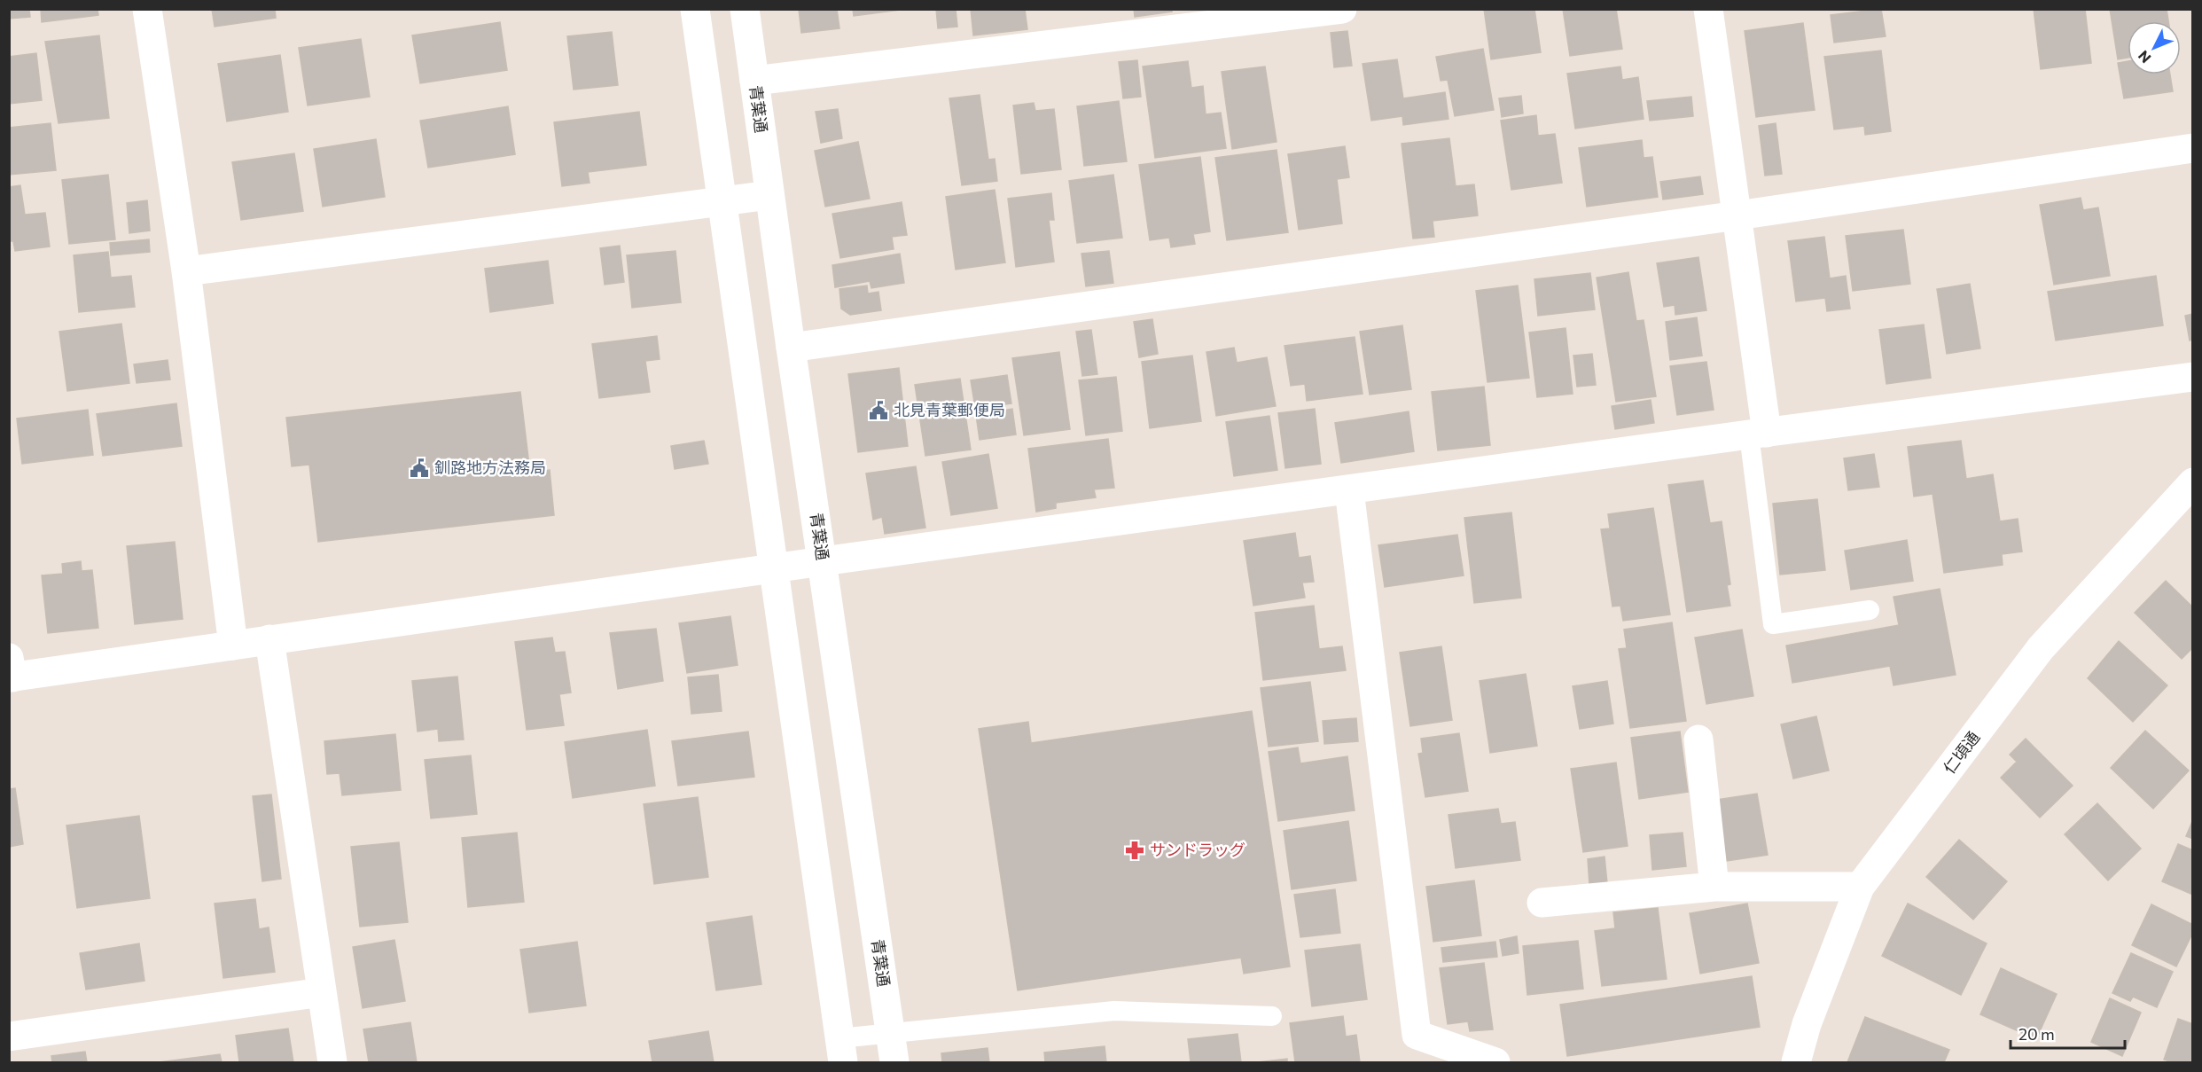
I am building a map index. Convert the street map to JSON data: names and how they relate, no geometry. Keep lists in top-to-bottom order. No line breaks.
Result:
{"streets":{"street":["青葉通","仁頃通"]},"places":{"public building":["北見青葉郵便局","釧路地方法務局"],"pharmacy":["サンドラッグ"]},"scale_bar":"20 m","north":"bottom left"}
